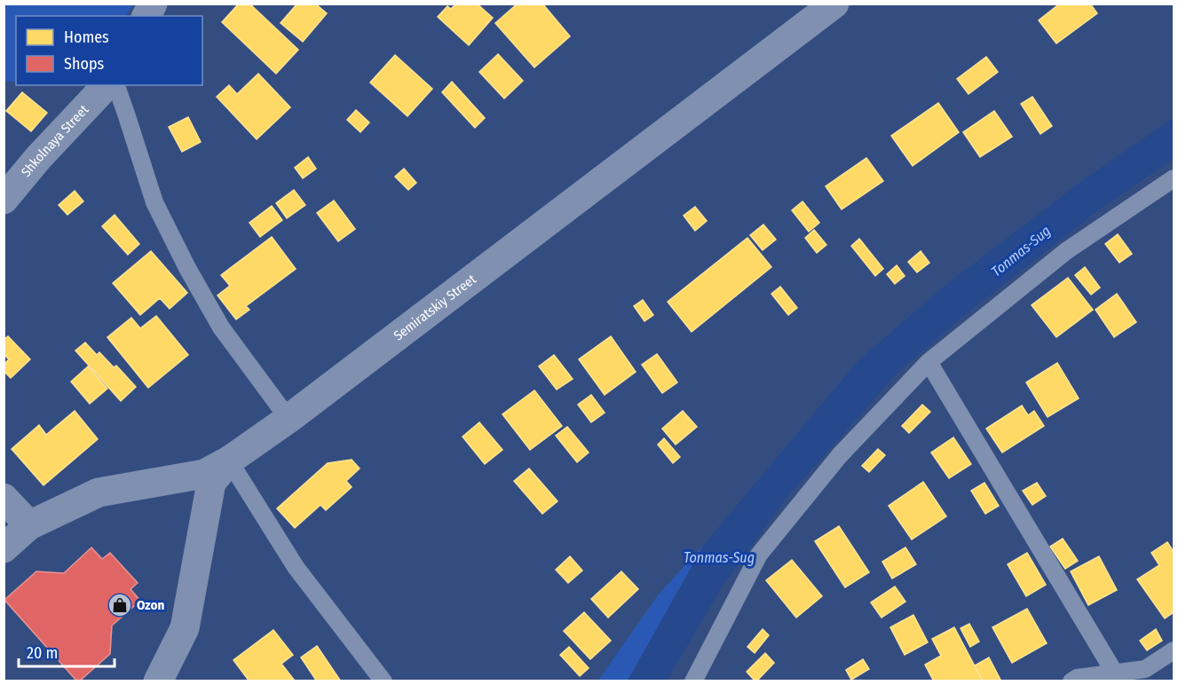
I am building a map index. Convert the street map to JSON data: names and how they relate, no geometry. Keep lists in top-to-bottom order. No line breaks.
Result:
{"streets":{"street":["Shkolnaya Street","Semiratskiy Street"]},"water":["Tonmas-Sug"],"places":{"shop":["Ozon"]},"legend":["Homes","Shops"],"scale_bar":"20 m"}
